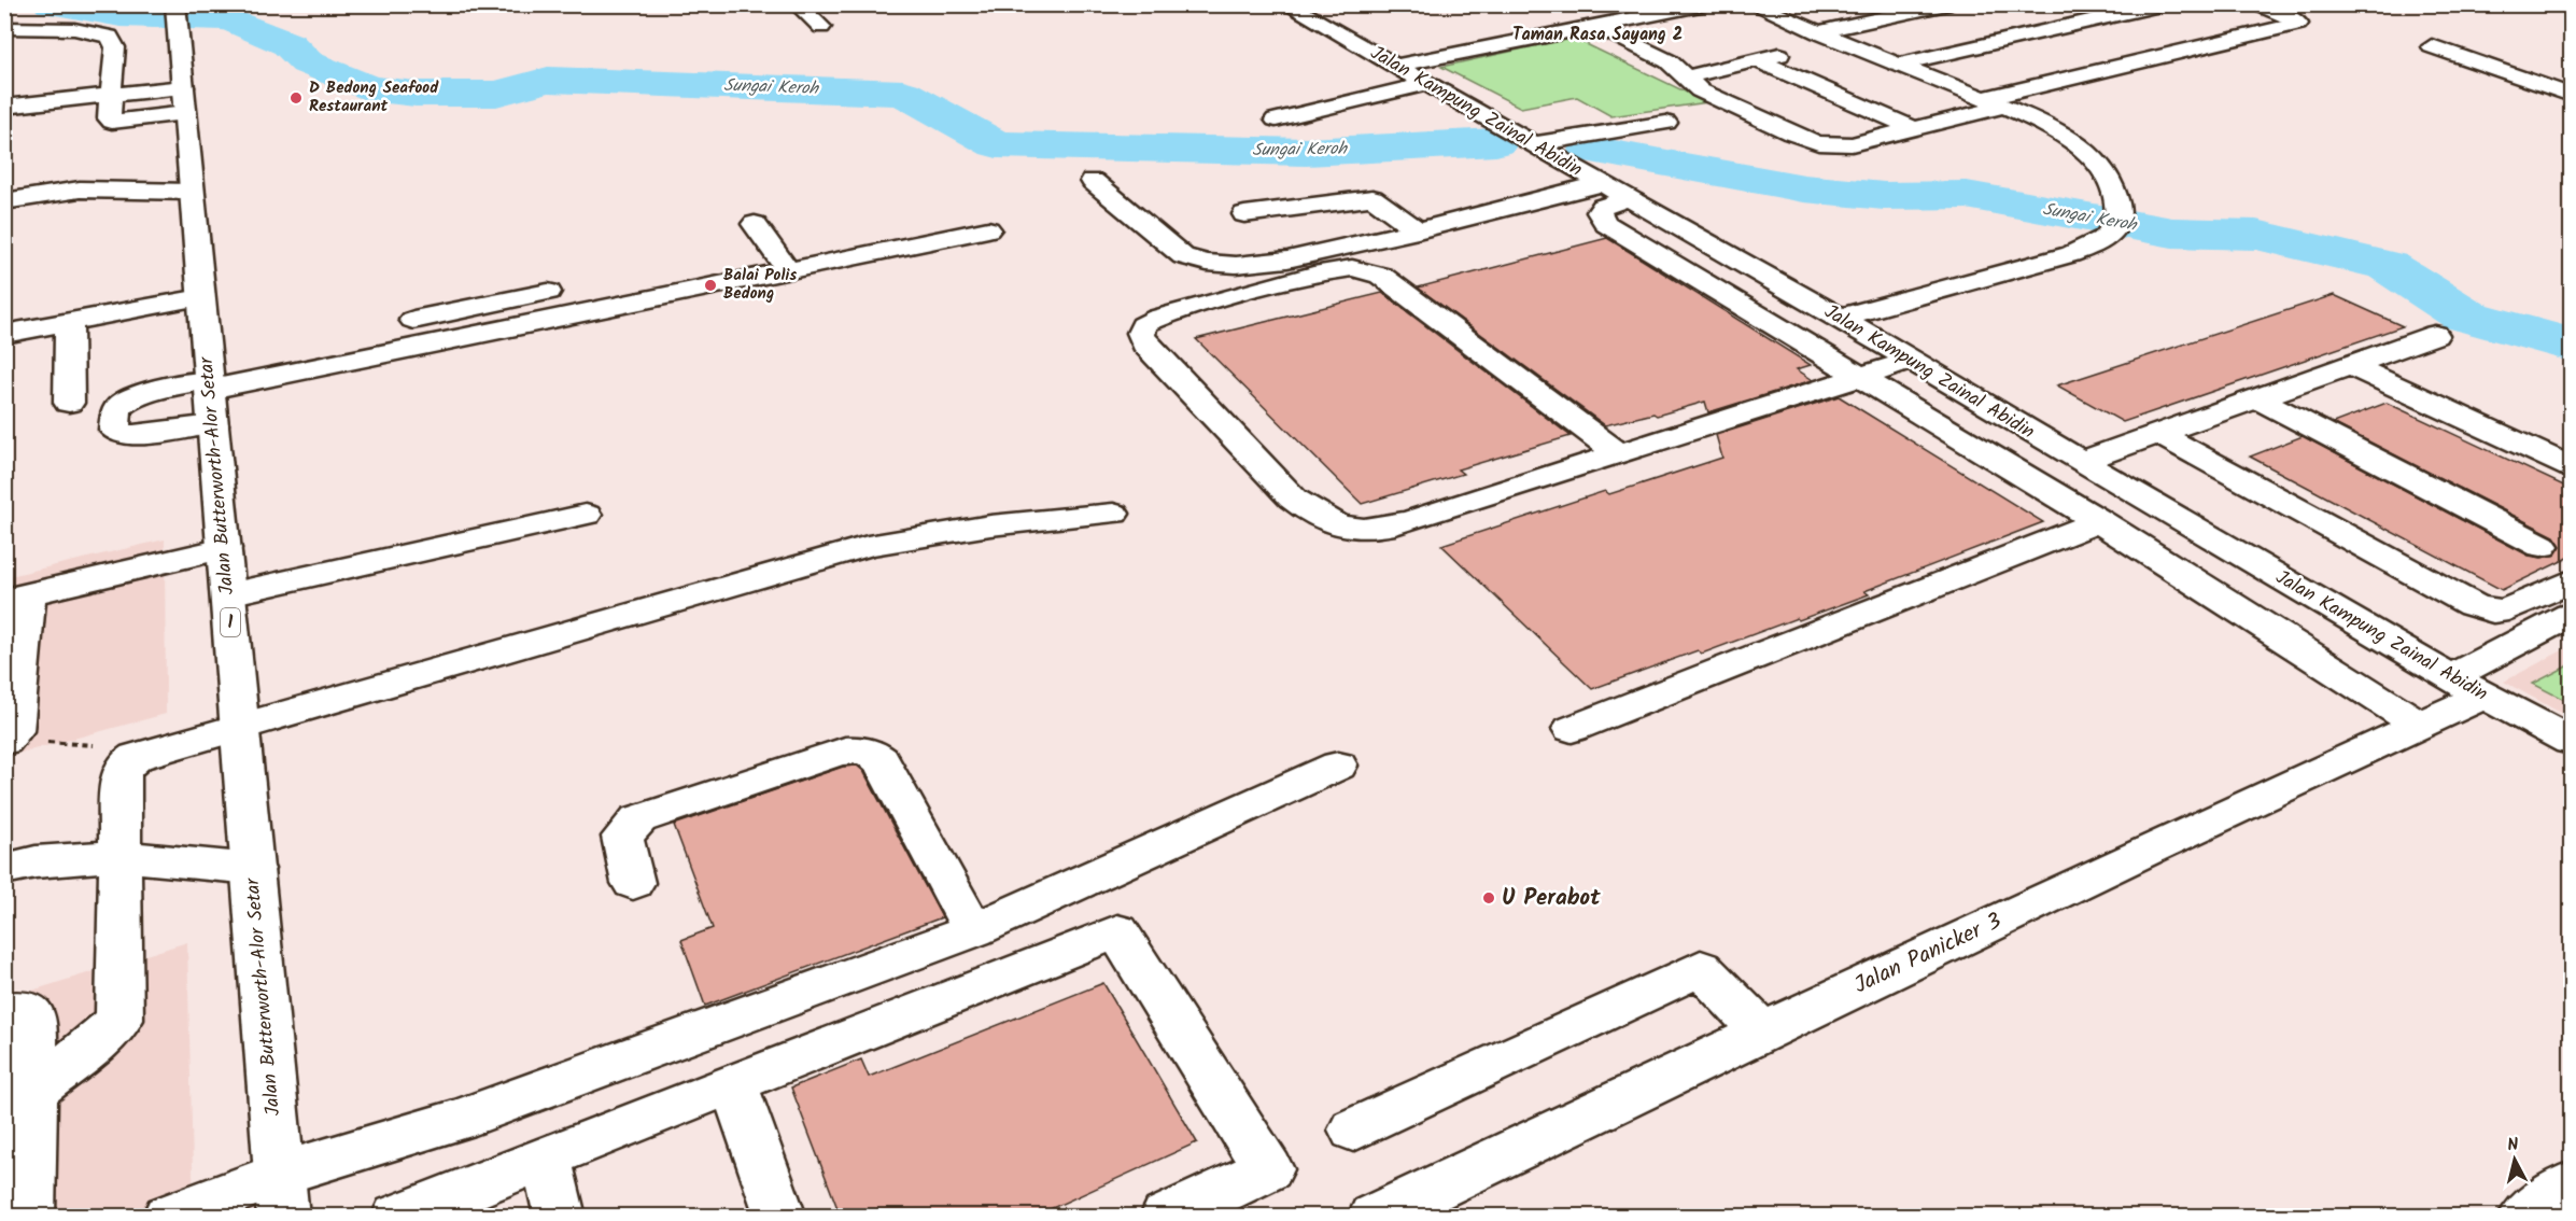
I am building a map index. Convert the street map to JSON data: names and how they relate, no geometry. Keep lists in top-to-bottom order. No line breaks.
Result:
{"streets":{"street":["Jalan Kampung Zainal Abidin","Jalan Butterworth-Alor Setar","1","Jalan Panicker 3"]},"crossings":[["Jalan Kampung Zainal Abidin","Jalan Panicker 3"]],"districts":["Taman Rasa Sayang 2"],"water":["Sungai Keroh"],"places":["D Bedong Seafood Restaurant","Balai Polis Bedong","U Perabot"],"north":"top"}
